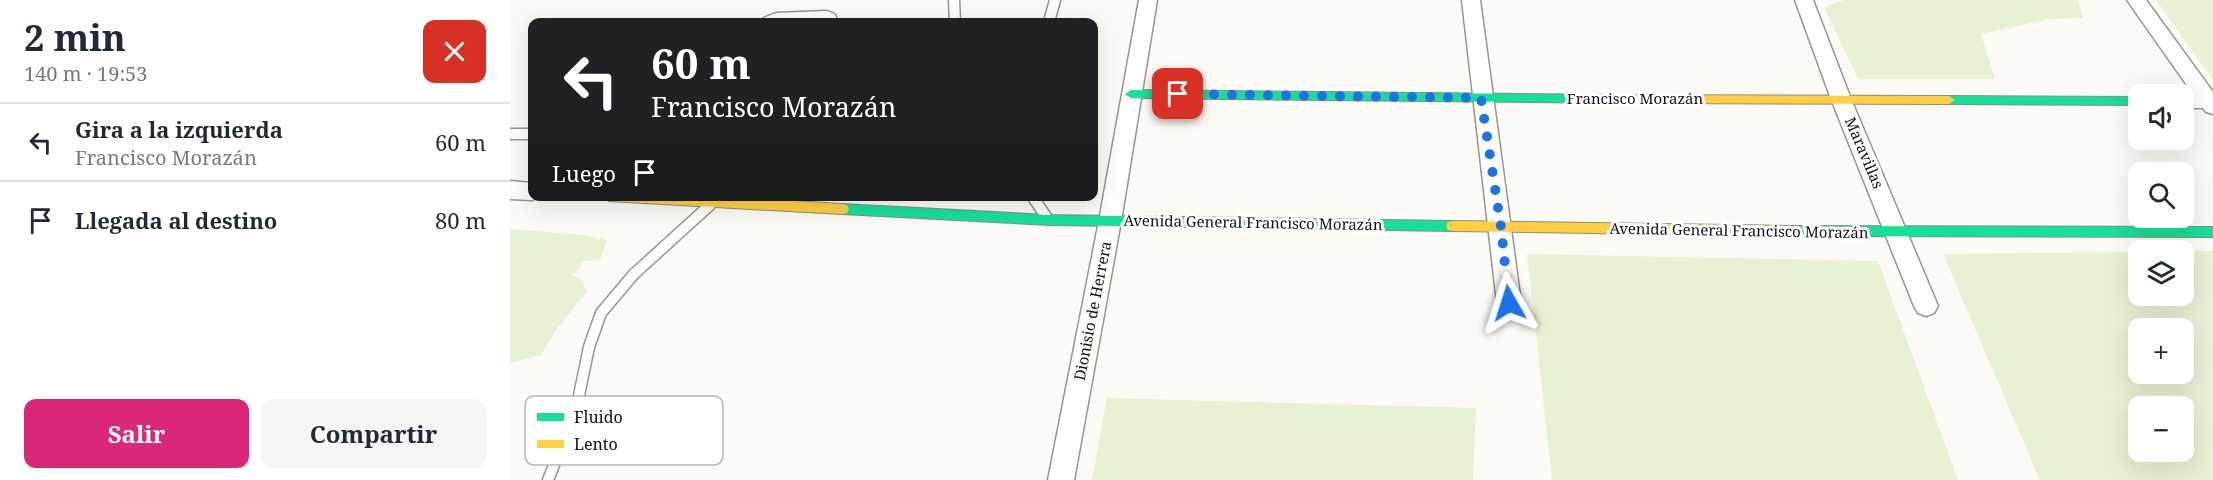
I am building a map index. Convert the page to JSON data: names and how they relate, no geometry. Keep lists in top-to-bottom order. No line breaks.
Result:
{"streets":{"street":["Francisco Morazán","Maravillas","Avenida General Francisco Morazán","Dionisio de Herrera"]},"crossings":[["Francisco Morazán","Maravillas"],["Francisco Morazán","Dionisio de Herrera"],["Maravillas","Avenida General Francisco Morazán"],["Avenida General Francisco Morazán","Dionisio de Herrera"]],"legend":["Fluido","Lento"],"page":{"heading":["2 min","140 m · 19:53"],"turn":["60 m","Francisco Morazán"],"map_buttons":["+","−"],"list":[{"name":"Gira a la izquierda","note":"Francisco Morazán","value":"60 m"},{"name":"Llegada al destino","value":"80 m"}],"then":"Luego","buttons":["Salir","Compartir"]}}
